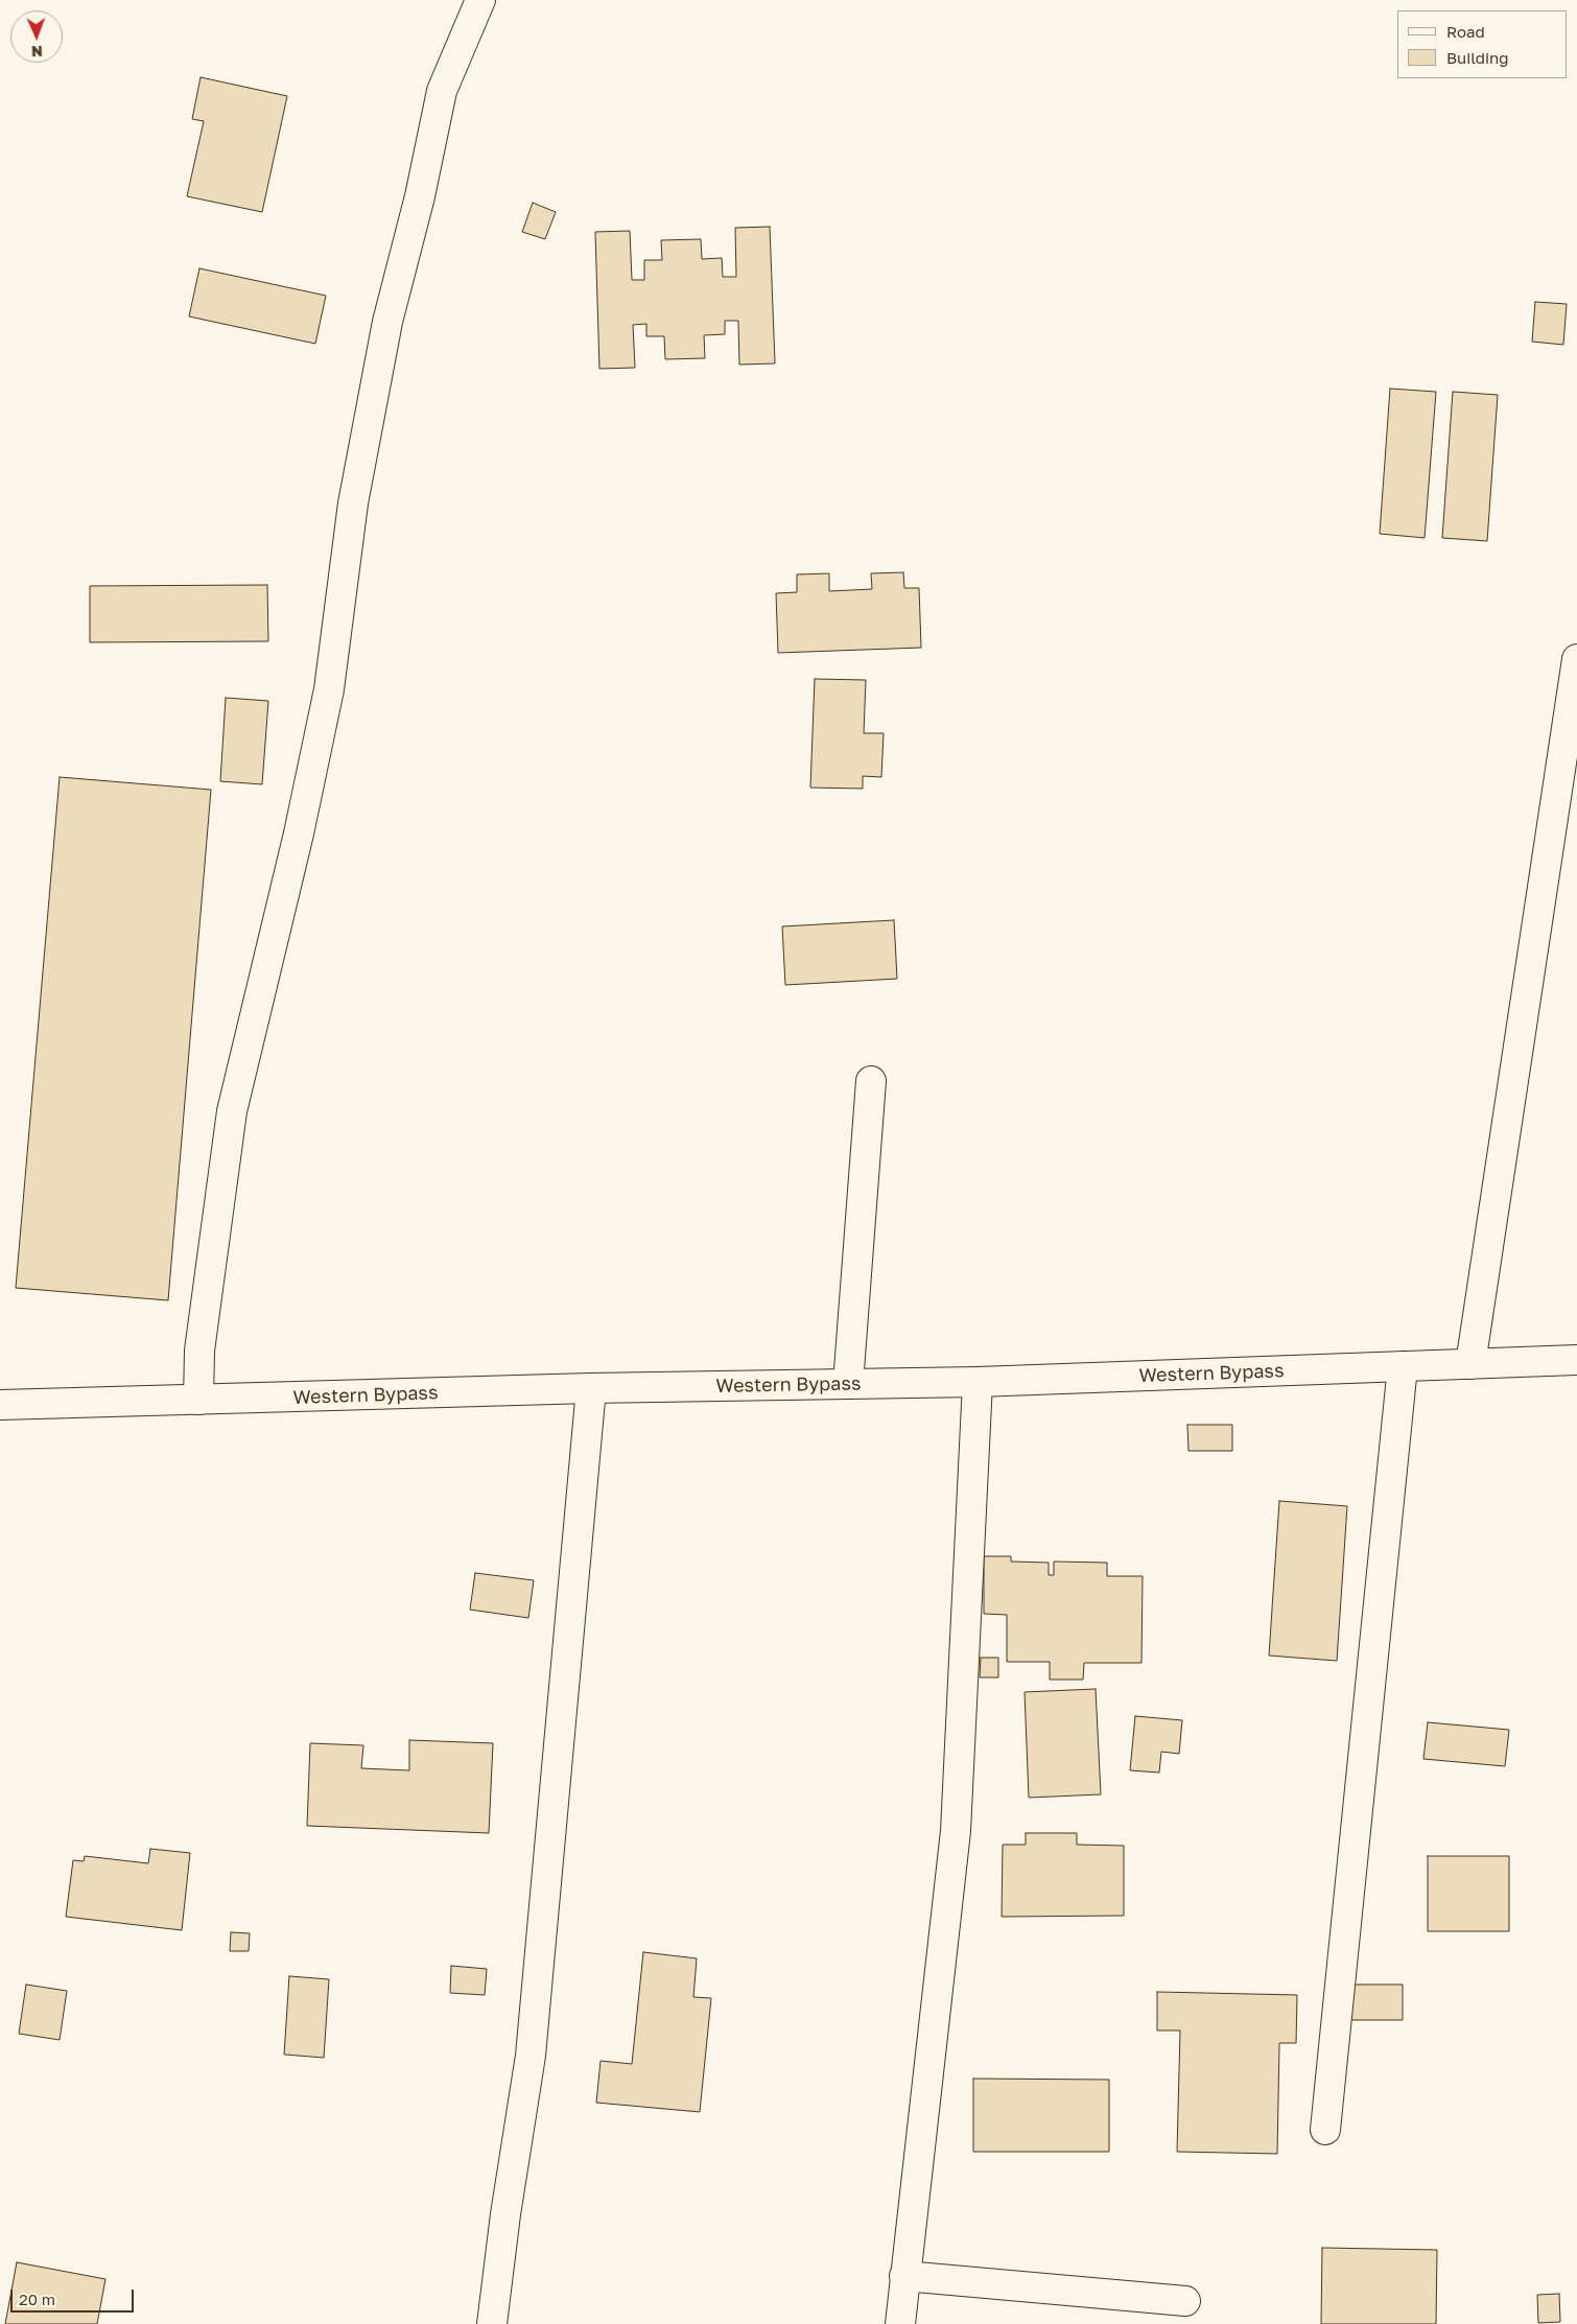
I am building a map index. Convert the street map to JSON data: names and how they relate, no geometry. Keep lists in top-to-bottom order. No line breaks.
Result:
{"streets":{"street":["Western Bypass"]},"legend":["Road","Building"],"scale_bar":"20 m","north":"bottom"}
